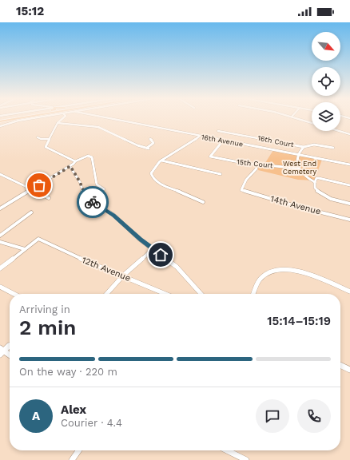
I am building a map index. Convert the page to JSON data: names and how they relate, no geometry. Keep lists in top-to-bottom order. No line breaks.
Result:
{"streets":{"street":["16th Avenue","16th Court","15th Court","14th Avenue","12th Avenue"]},"crossings":[["16th Avenue","15th Court"],["15th Court","14th Avenue"]],"parks":["West End Cemetery"],"north":"bottom right","page":{"status":"15:12","heading":["2 min","Arriving in","15:14–15:19"],"panel":["Alex","Courier · 4.4"],"bar":"On the way · 220 m","round":"A"}}
